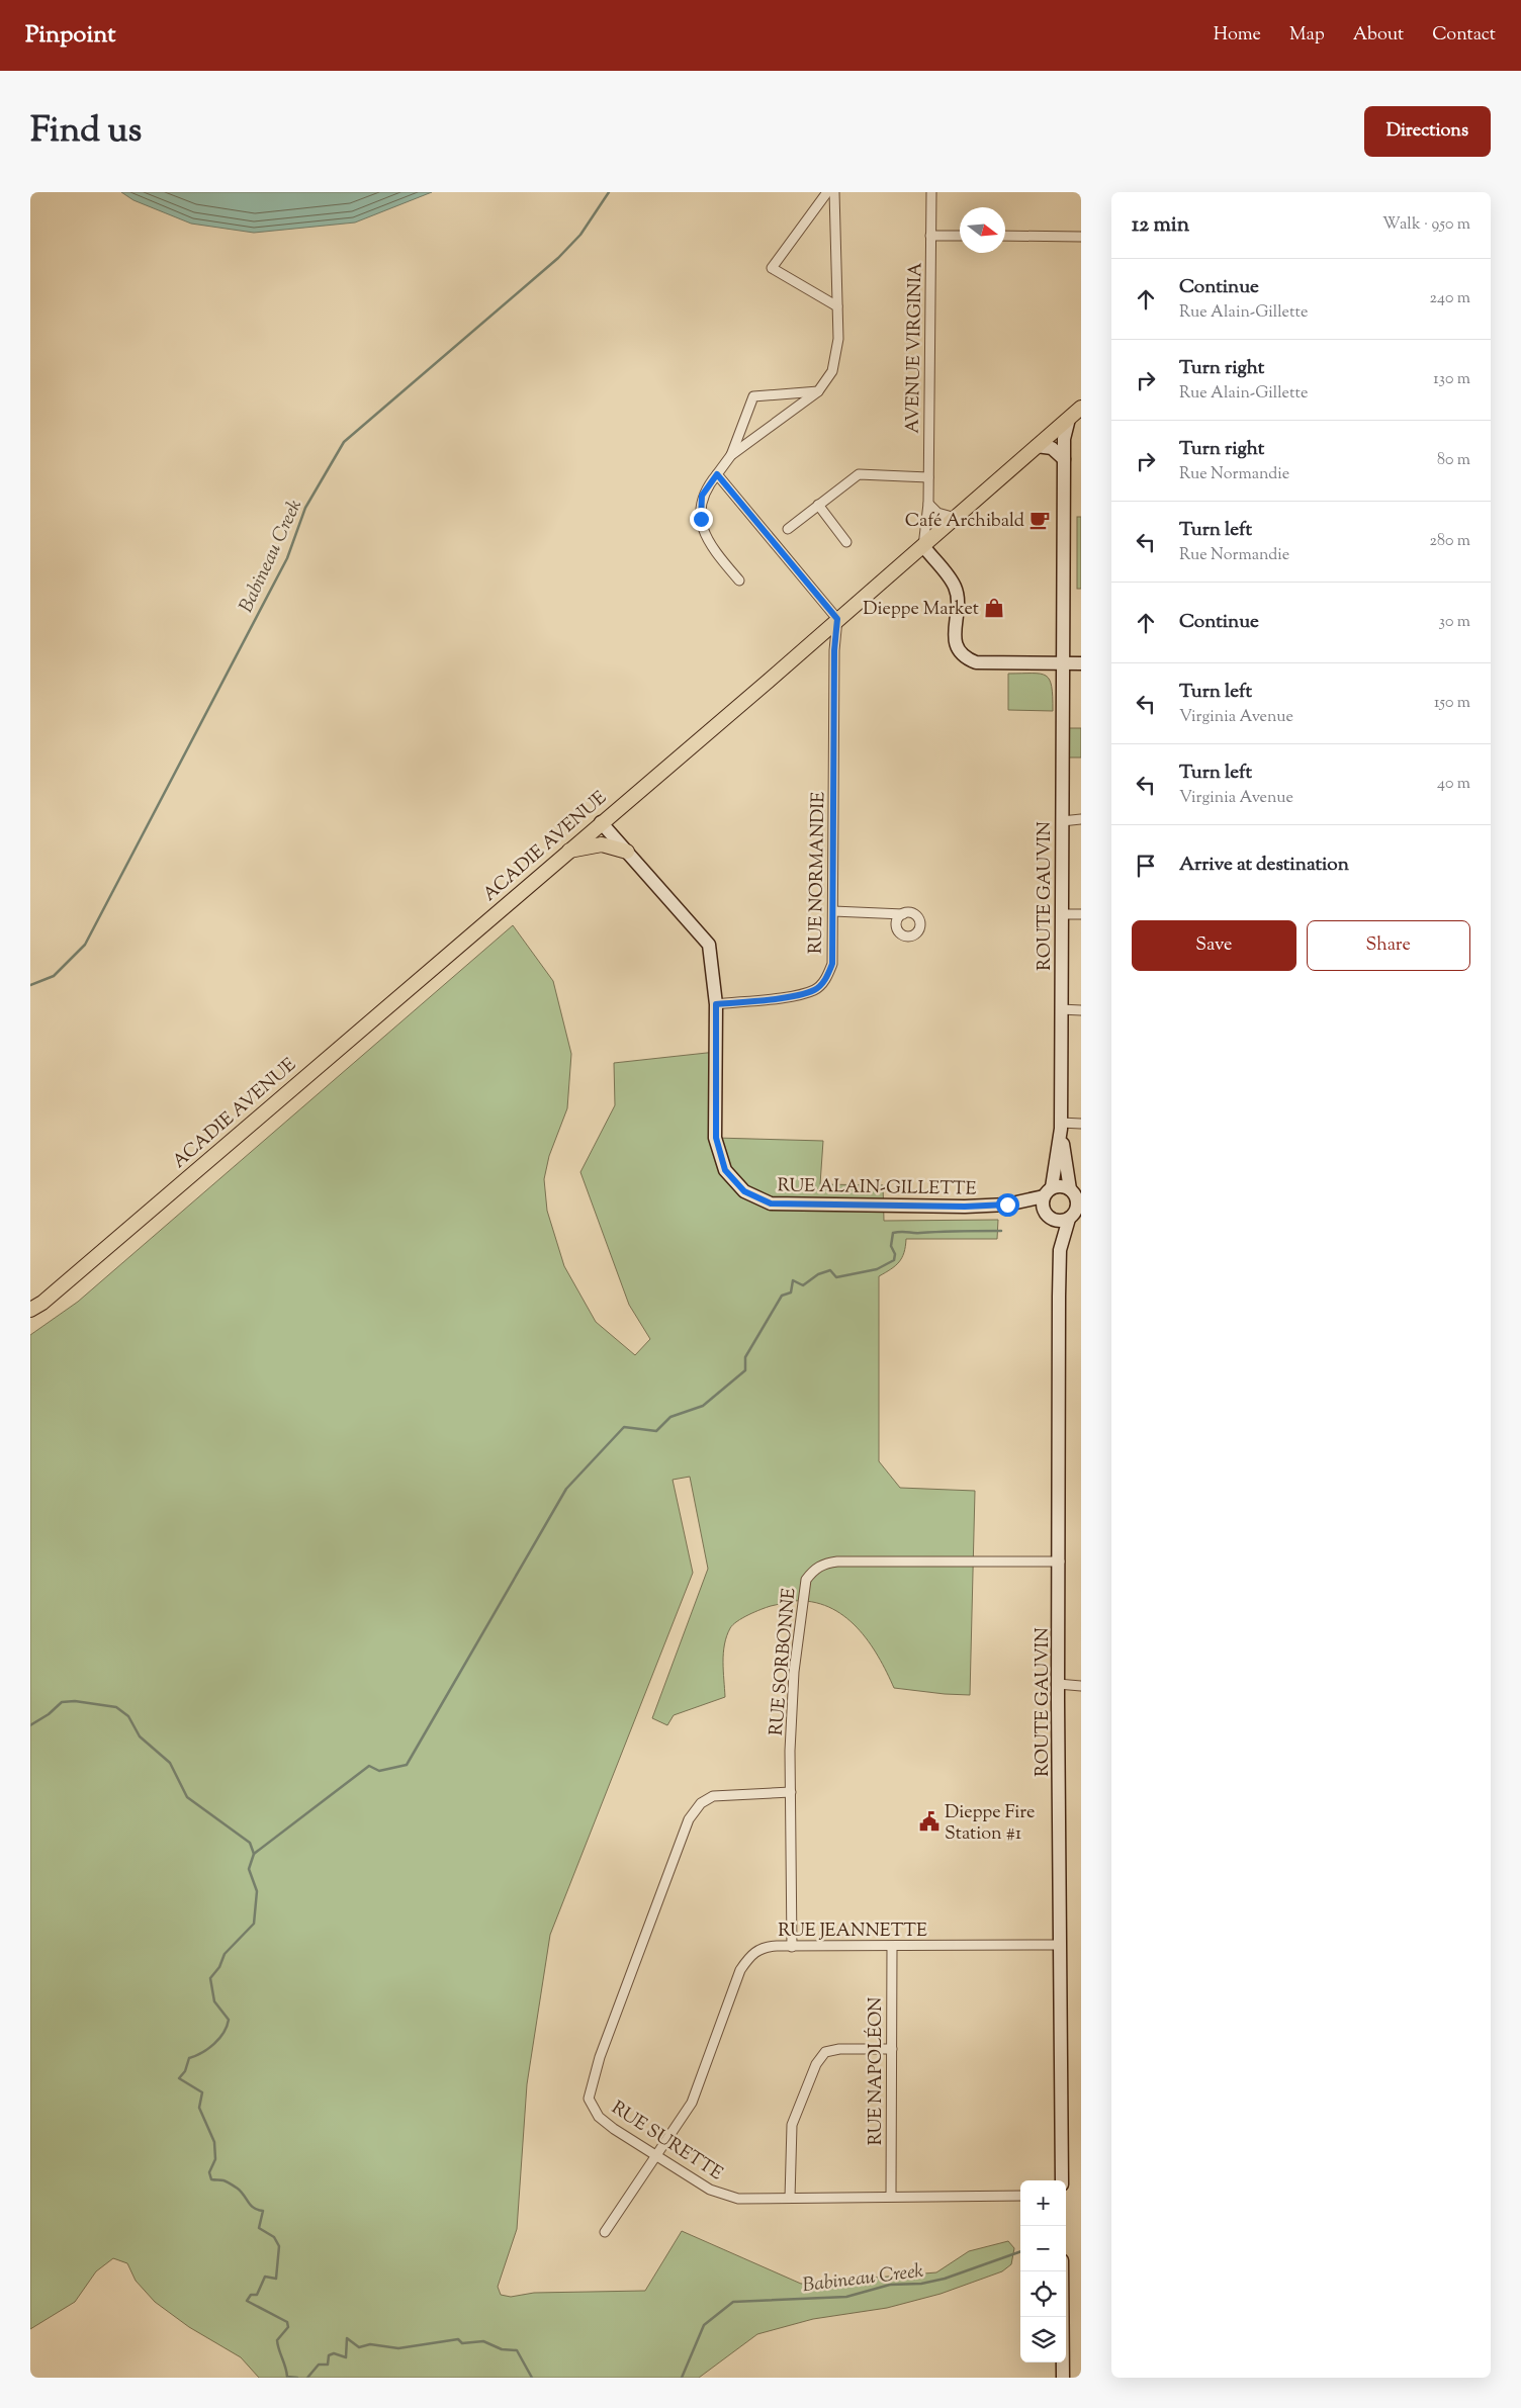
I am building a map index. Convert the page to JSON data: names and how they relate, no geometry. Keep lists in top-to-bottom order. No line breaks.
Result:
{"streets":{"main road":["ACADIE AVENUE"],"street":["AVENUE VIRGINIA","RUE NORMANDIE","ROUTE GAUVIN","RUE ALAIN-GILLETTE","RUE SORBONNE","RUE JEANNETTE","RUE NAPOLÉON","RUE SURETTE"]},"crossings":[["AVENUE VIRGINIA","ACADIE AVENUE"],["ACADIE AVENUE","RUE NORMANDIE"],["ACADIE AVENUE","ROUTE GAUVIN"],["ACADIE AVENUE","RUE ALAIN-GILLETTE"],["RUE NORMANDIE","RUE ALAIN-GILLETTE"],["ROUTE GAUVIN","RUE ALAIN-GILLETTE"],["ROUTE GAUVIN","RUE SORBONNE"],["ROUTE GAUVIN","RUE JEANNETTE"],["RUE SORBONNE","RUE JEANNETTE"],["RUE SORBONNE","RUE SURETTE"],["RUE JEANNETTE","RUE NAPOLÉON"],["RUE JEANNETTE","RUE SURETTE"],["RUE NAPOLÉON","RUE SURETTE"]],"water":["Babineau Creek"],"places":{"cafe":["Café Archibald"],"shop":["Dieppe Market"],"public building":["Dieppe Fire Station #1"]},"north":"right","page":{"header":"Pinpoint","nav":["Home","Map","About","Contact"],"title":"Find us","buttons":["Directions",["Save","Share"]],"heading":["12 min","Walk · 950 m"],"list":[["Continue","Rue Alain-Gillette","240 m"],["Turn right","Rue Alain-Gillette","130 m"],["Turn right","Rue Normandie","80 m"],["Turn left","Rue Normandie","280 m"],["Continue","30 m"],["Turn left","Virginia Avenue","150 m"],["Turn left","Virginia Avenue","40 m"],"Arrive at destination"],"map_buttons":["+","−"]}}
